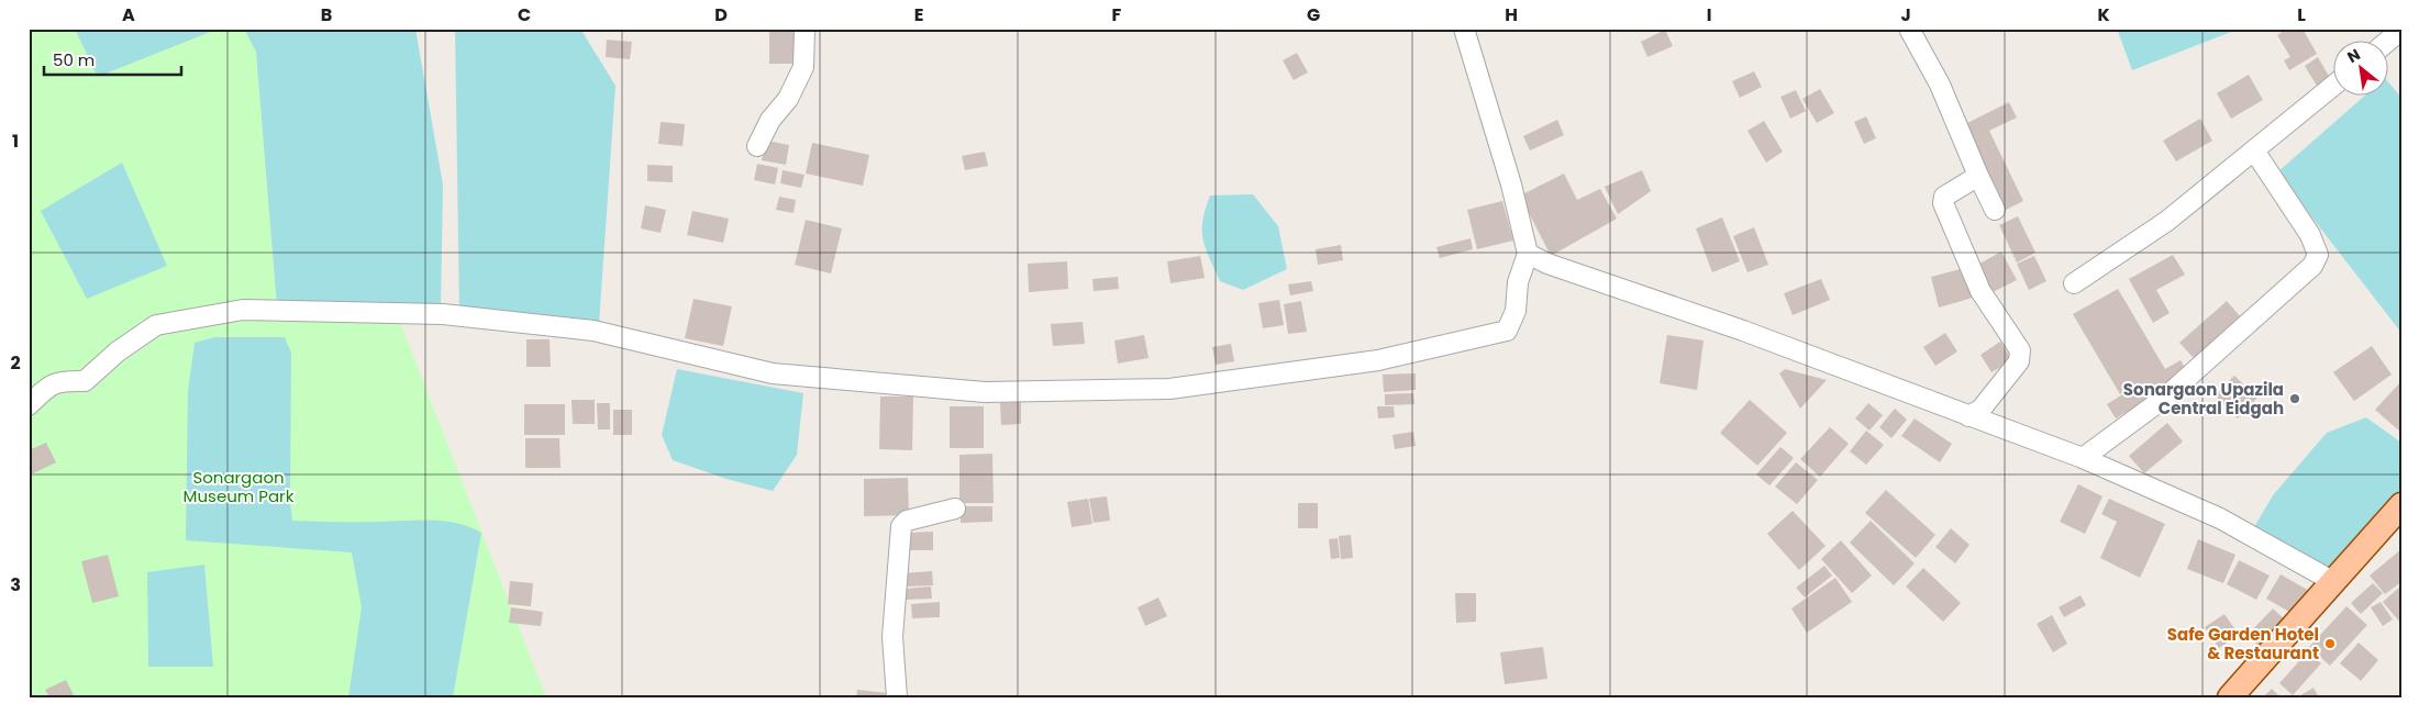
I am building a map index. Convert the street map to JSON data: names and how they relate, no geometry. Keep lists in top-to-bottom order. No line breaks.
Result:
{"parks":["Sonargaon Museum Park"],"places":["Sonargaon Upazila Central Eidgah","Safe Garden Hotel & Restaurant"],"scale_bar":"50 m","north":"top left","grid":{"columns":["A","B","C","D","E","F","G","H","I","J","K","L"],"rows":["1","2","3"]}}
